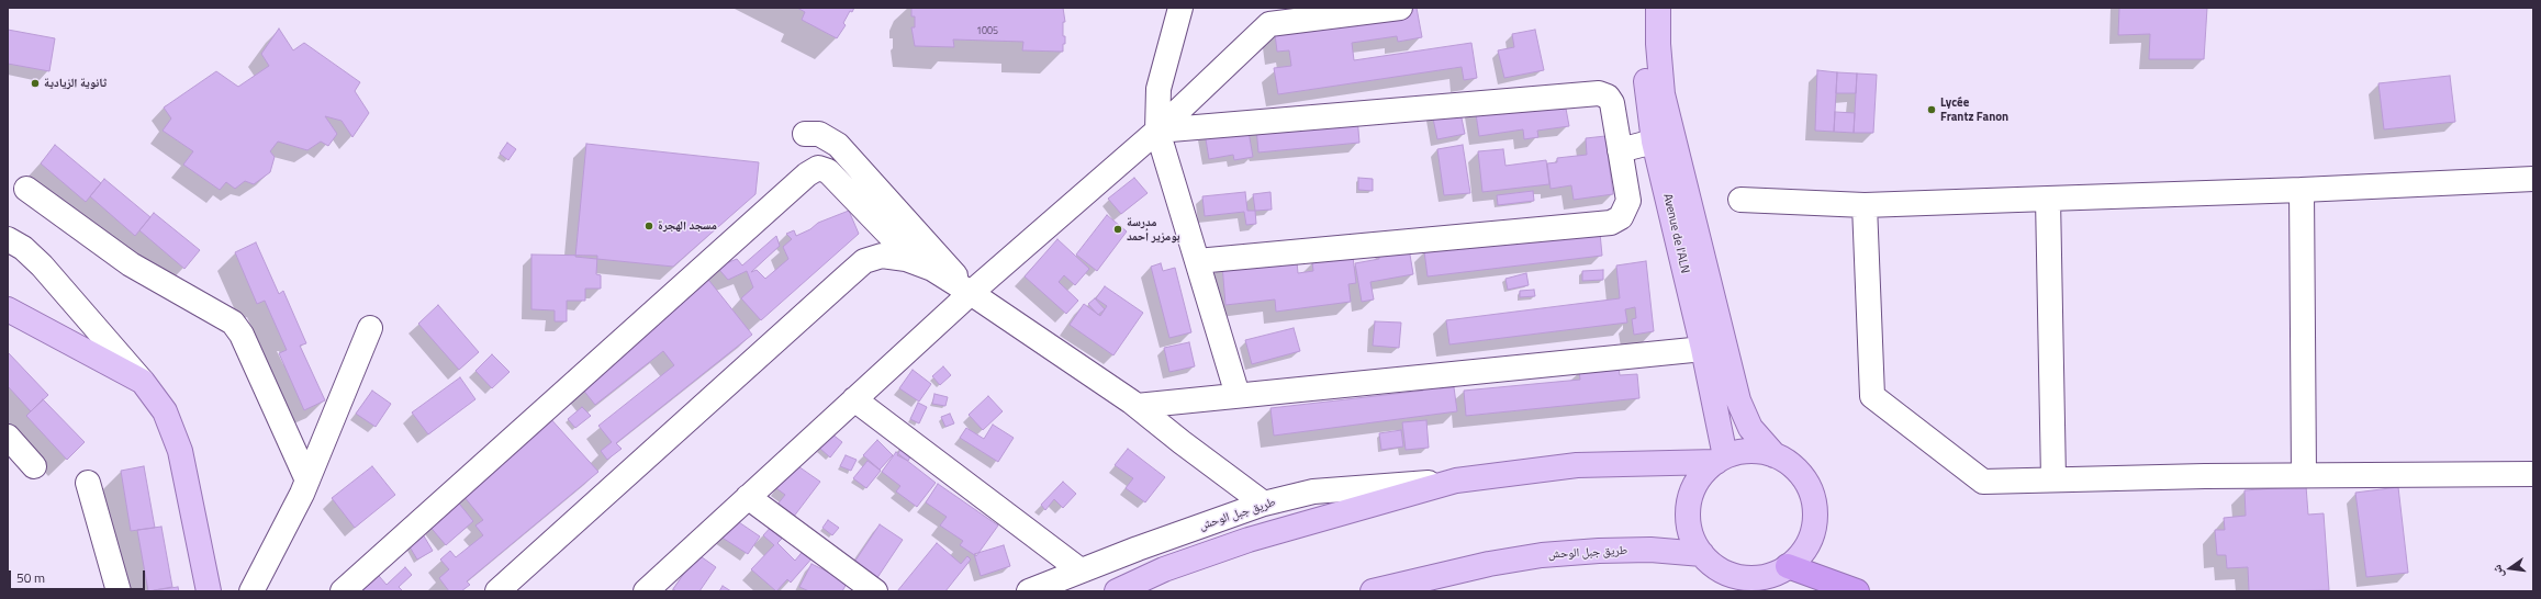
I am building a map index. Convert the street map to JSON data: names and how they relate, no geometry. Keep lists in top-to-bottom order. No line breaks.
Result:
{"streets":{"main road":["Avenue de l'ALN","طريق جبل الوحش"]},"crossings":[["Avenue de l'ALN","طريق جبل الوحش"]],"places":["ثانوية الزيادية","Lycée Frantz Fanon","مسجد الهجرة","مدرسة بومزير أحمد"],"house_numbers":["1005"],"scale_bar":"50 m","north":"left"}
